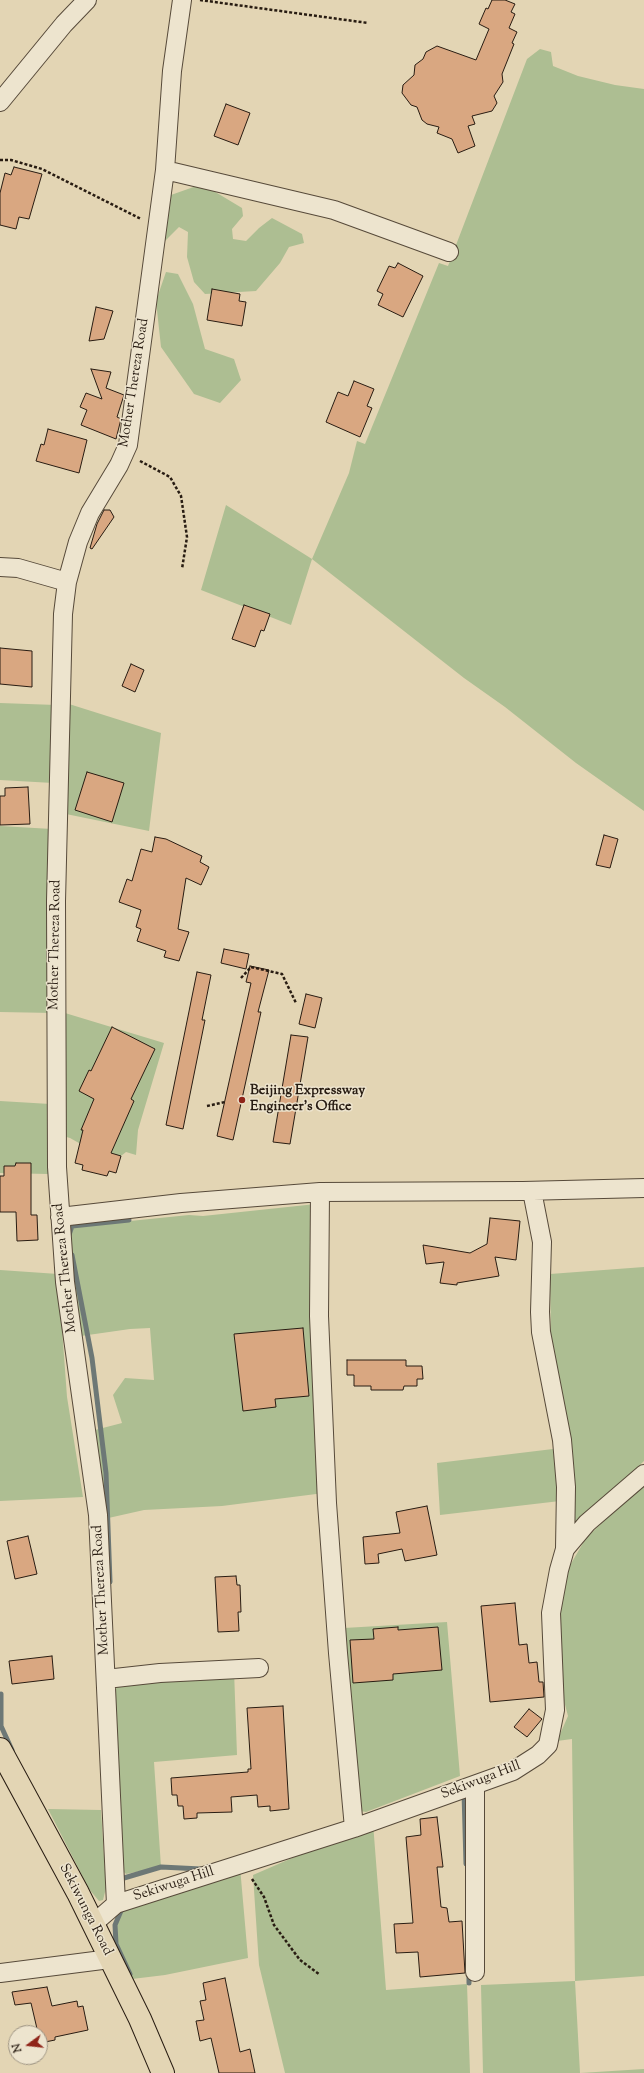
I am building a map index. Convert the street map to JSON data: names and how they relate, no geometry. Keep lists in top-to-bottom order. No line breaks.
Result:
{"streets":{"main road":["Sekiwunga Road"],"street":["Mother Thereza Road","Sekiwuga Hill"]},"crossings":[["Mother Thereza Road","Sekiwuga Hill"]],"places":["Beijing Expressway Engineer's Office"],"north":"left"}
